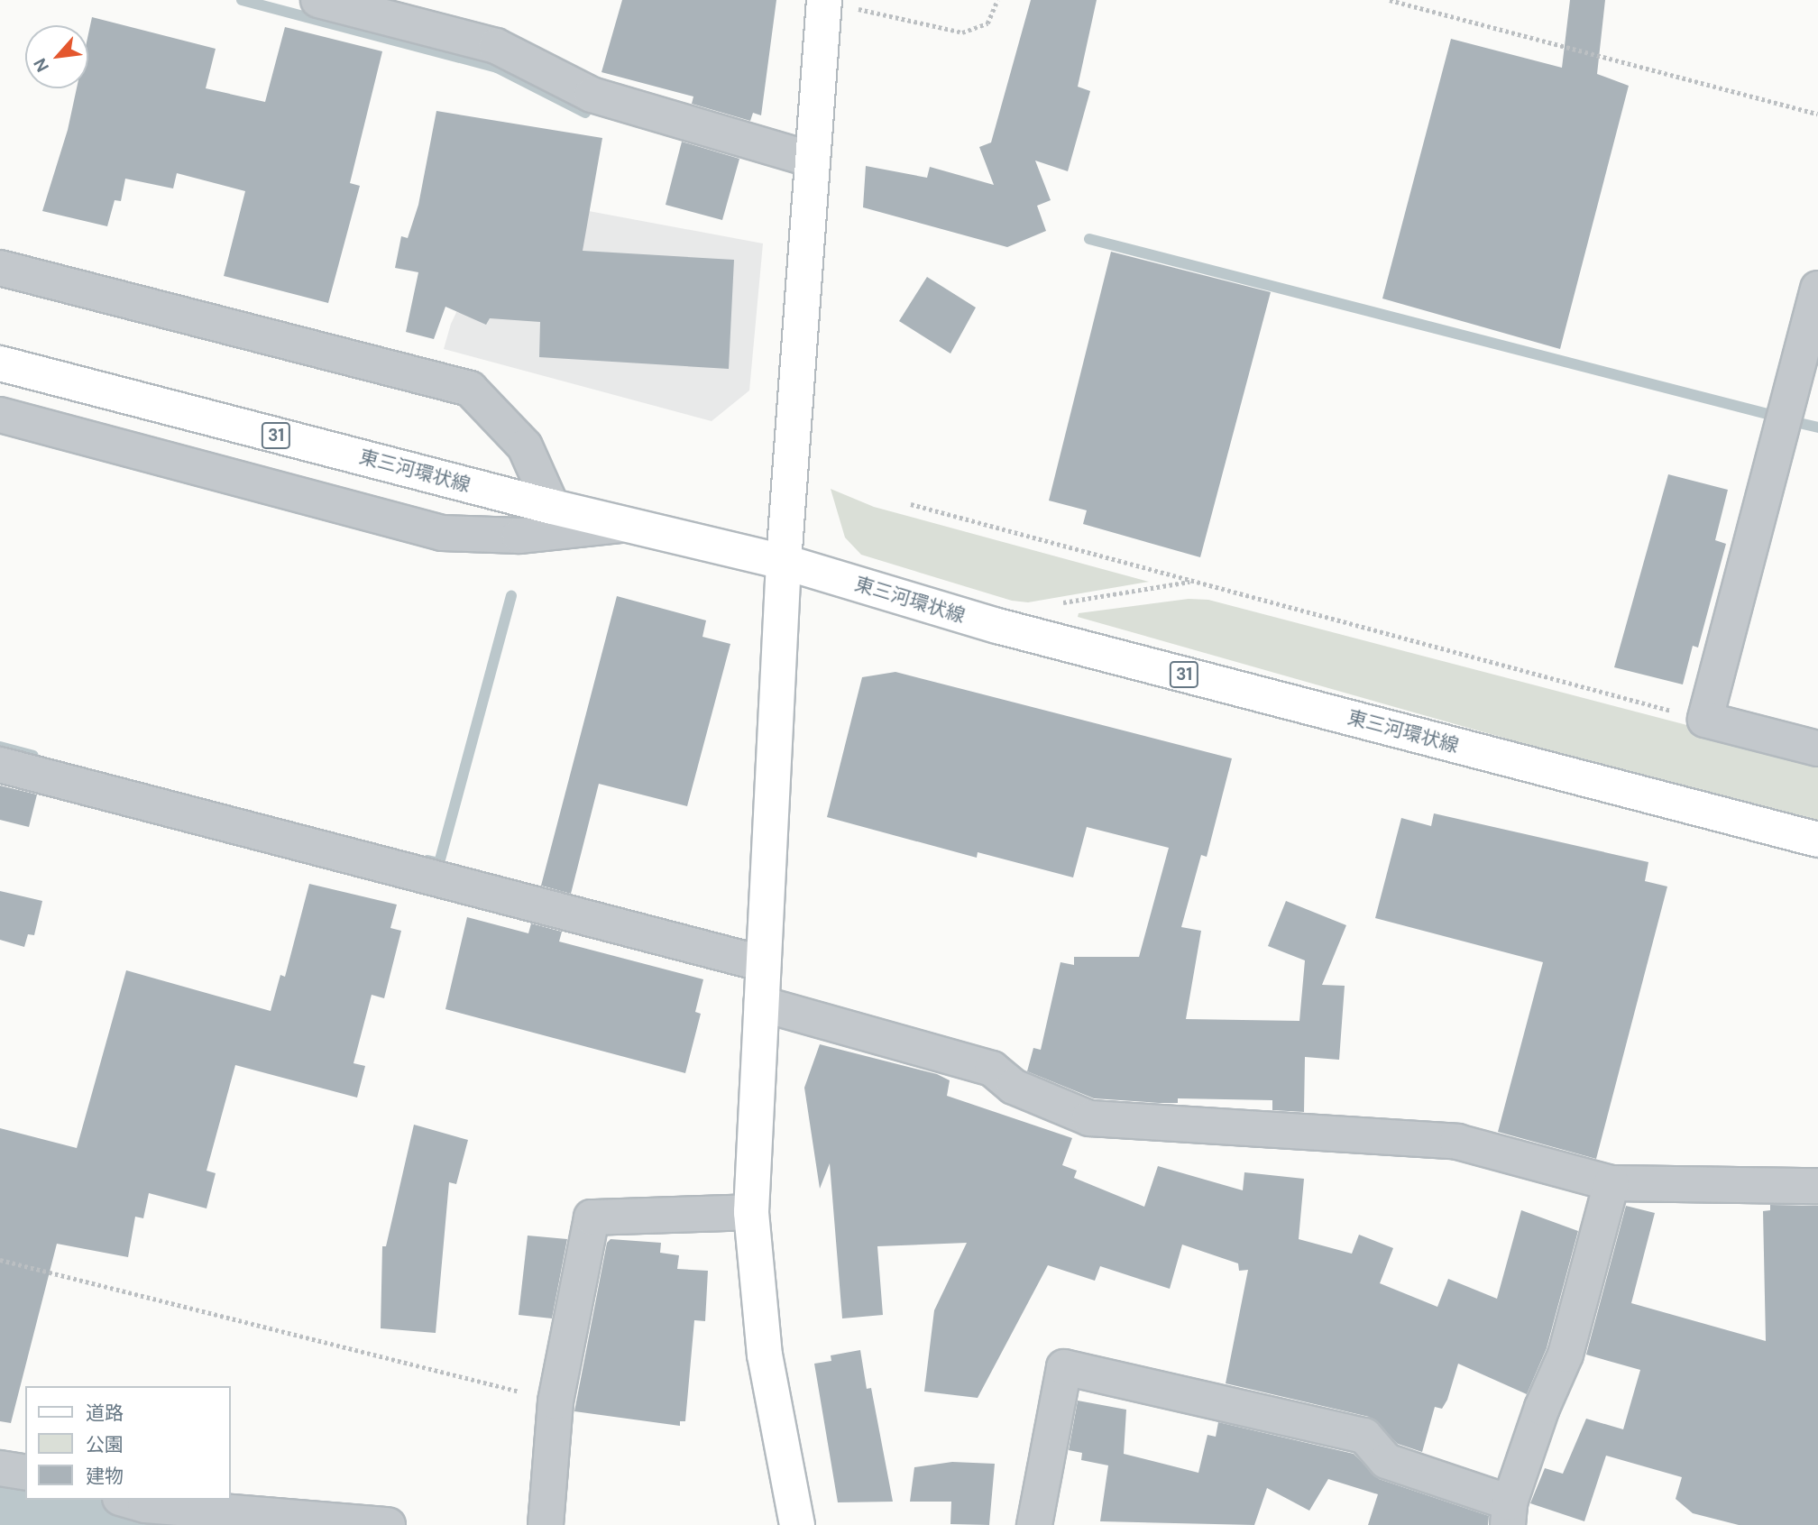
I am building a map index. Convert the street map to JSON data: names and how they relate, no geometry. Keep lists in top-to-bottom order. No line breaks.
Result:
{"streets":{"main road":["31","東三河環状線"]},"legend":["道路","公園","建物"],"north":"bottom left"}
